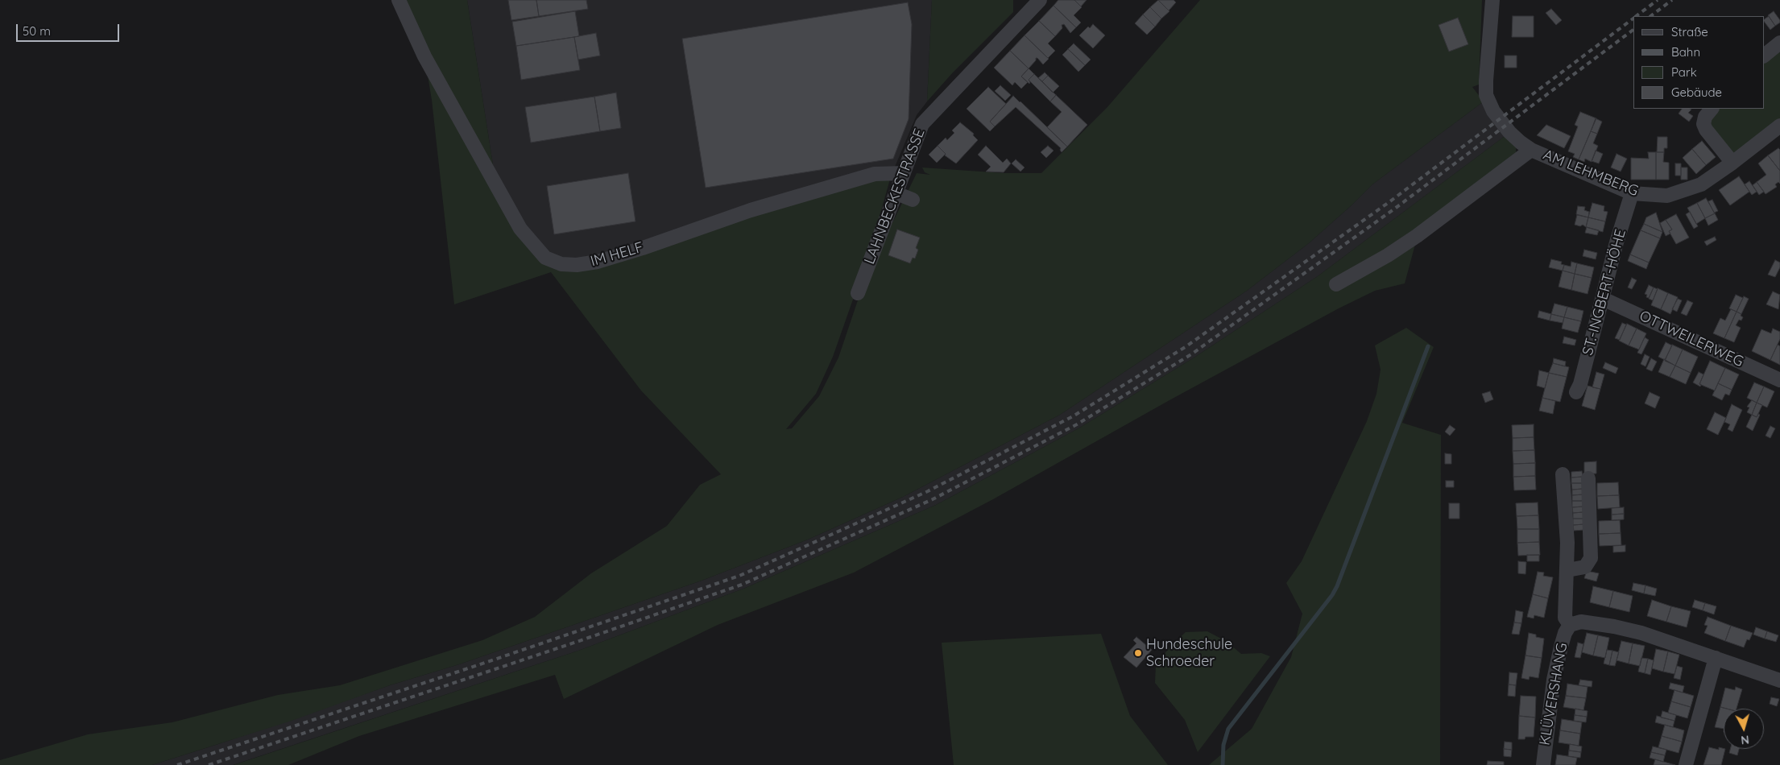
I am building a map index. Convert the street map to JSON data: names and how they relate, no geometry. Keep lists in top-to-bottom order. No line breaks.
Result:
{"streets":{"street":["AM LEHMBERG","LAHNBECKESTRASSE","IM HELF","ST.-INGBERT-HÖHE","OTTWEILERWEG","KLÜVERSHANG"]},"crossings":[["AM LEHMBERG","ST.-INGBERT-HÖHE"],["LAHNBECKESTRASSE","IM HELF"],["ST.-INGBERT-HÖHE","OTTWEILERWEG"]],"places":["Hundeschule Schroeder"],"legend":["Straße","Bahn","Park","Gebäude"],"scale_bar":"50 m","north":"bottom"}
